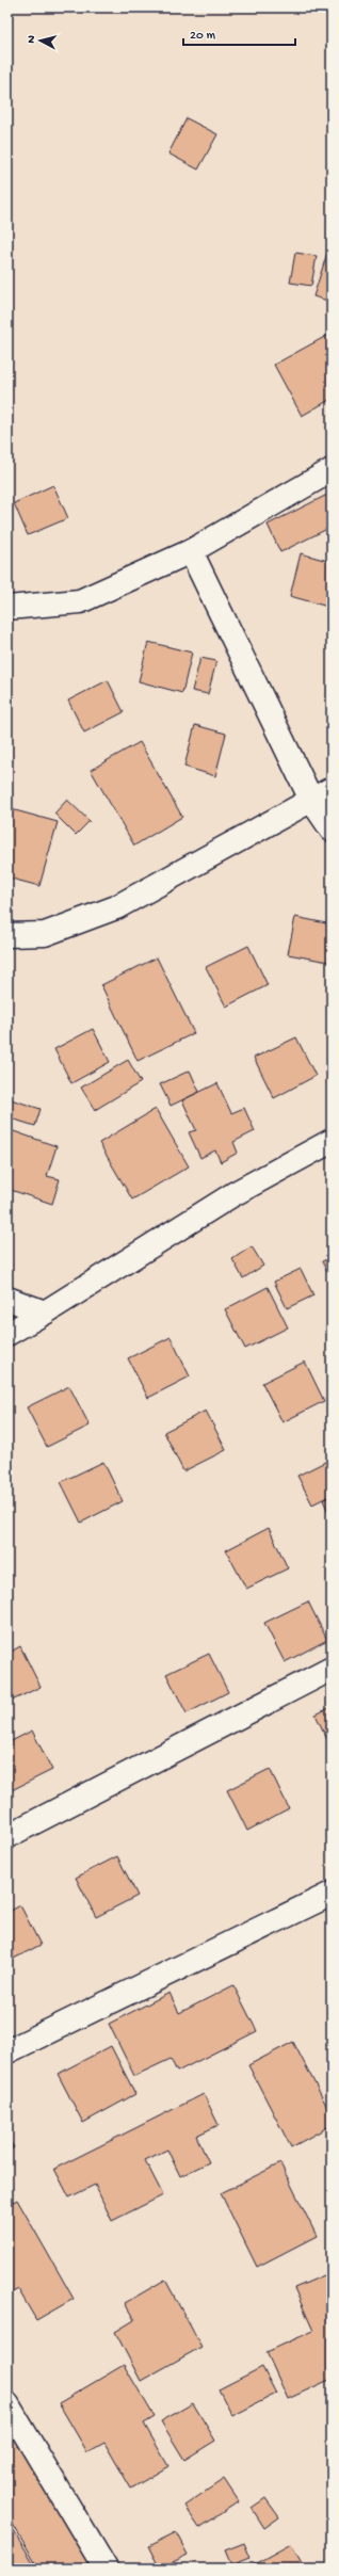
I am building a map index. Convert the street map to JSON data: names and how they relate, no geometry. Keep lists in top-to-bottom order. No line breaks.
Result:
{"scale_bar":"20 m","north":"left"}
